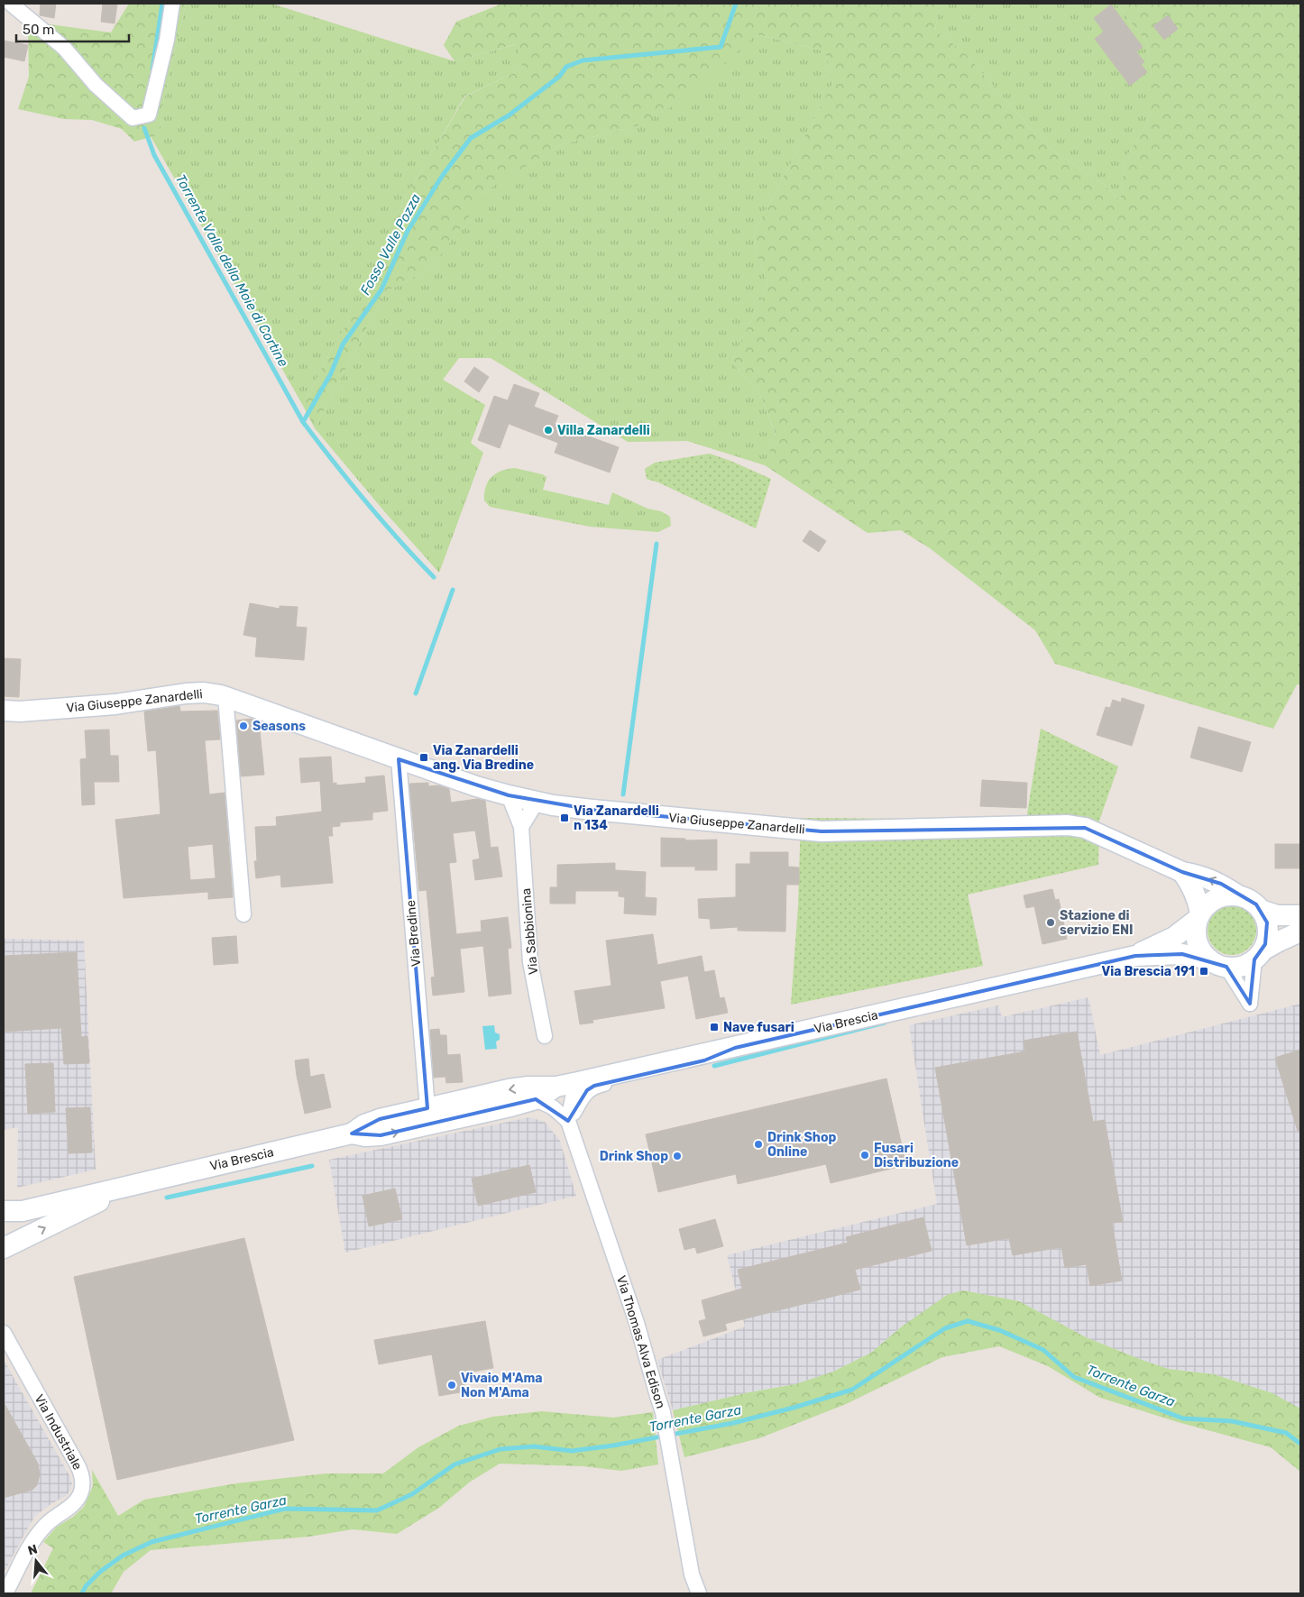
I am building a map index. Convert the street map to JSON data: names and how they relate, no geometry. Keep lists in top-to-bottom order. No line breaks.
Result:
{"streets":{"main road":["Via Giuseppe Zanardelli","Via Brescia"],"street":["Via Sabbionina","Via Bredine","Via Thomas Alva Edison","Via Industriale"]},"crossings":[["Via Giuseppe Zanardelli","Via Sabbionina"],["Via Giuseppe Zanardelli","Via Bredine"],["Via Giuseppe Zanardelli","Via Brescia"],["Via Bredine","Via Brescia"],["Via Brescia","Via Thomas Alva Edison"]],"water":["Fosso Valle Pozza","Torrente Valle della Moie di Cortine","Torrente Garza"],"places":{"other":["Villa Zanardelli","Seasons","Stazione di servizio ENI","Drink Shop Online","Fusari Distribuzione","Drink Shop","Vivaio M'Ama Non M'Ama"],"transit":["Via Zanardelli ang. Via Bredine","Via Zanardelli n 134","Via Brescia 191","Nave fusari"]},"scale_bar":"50 m","north":"top"}
